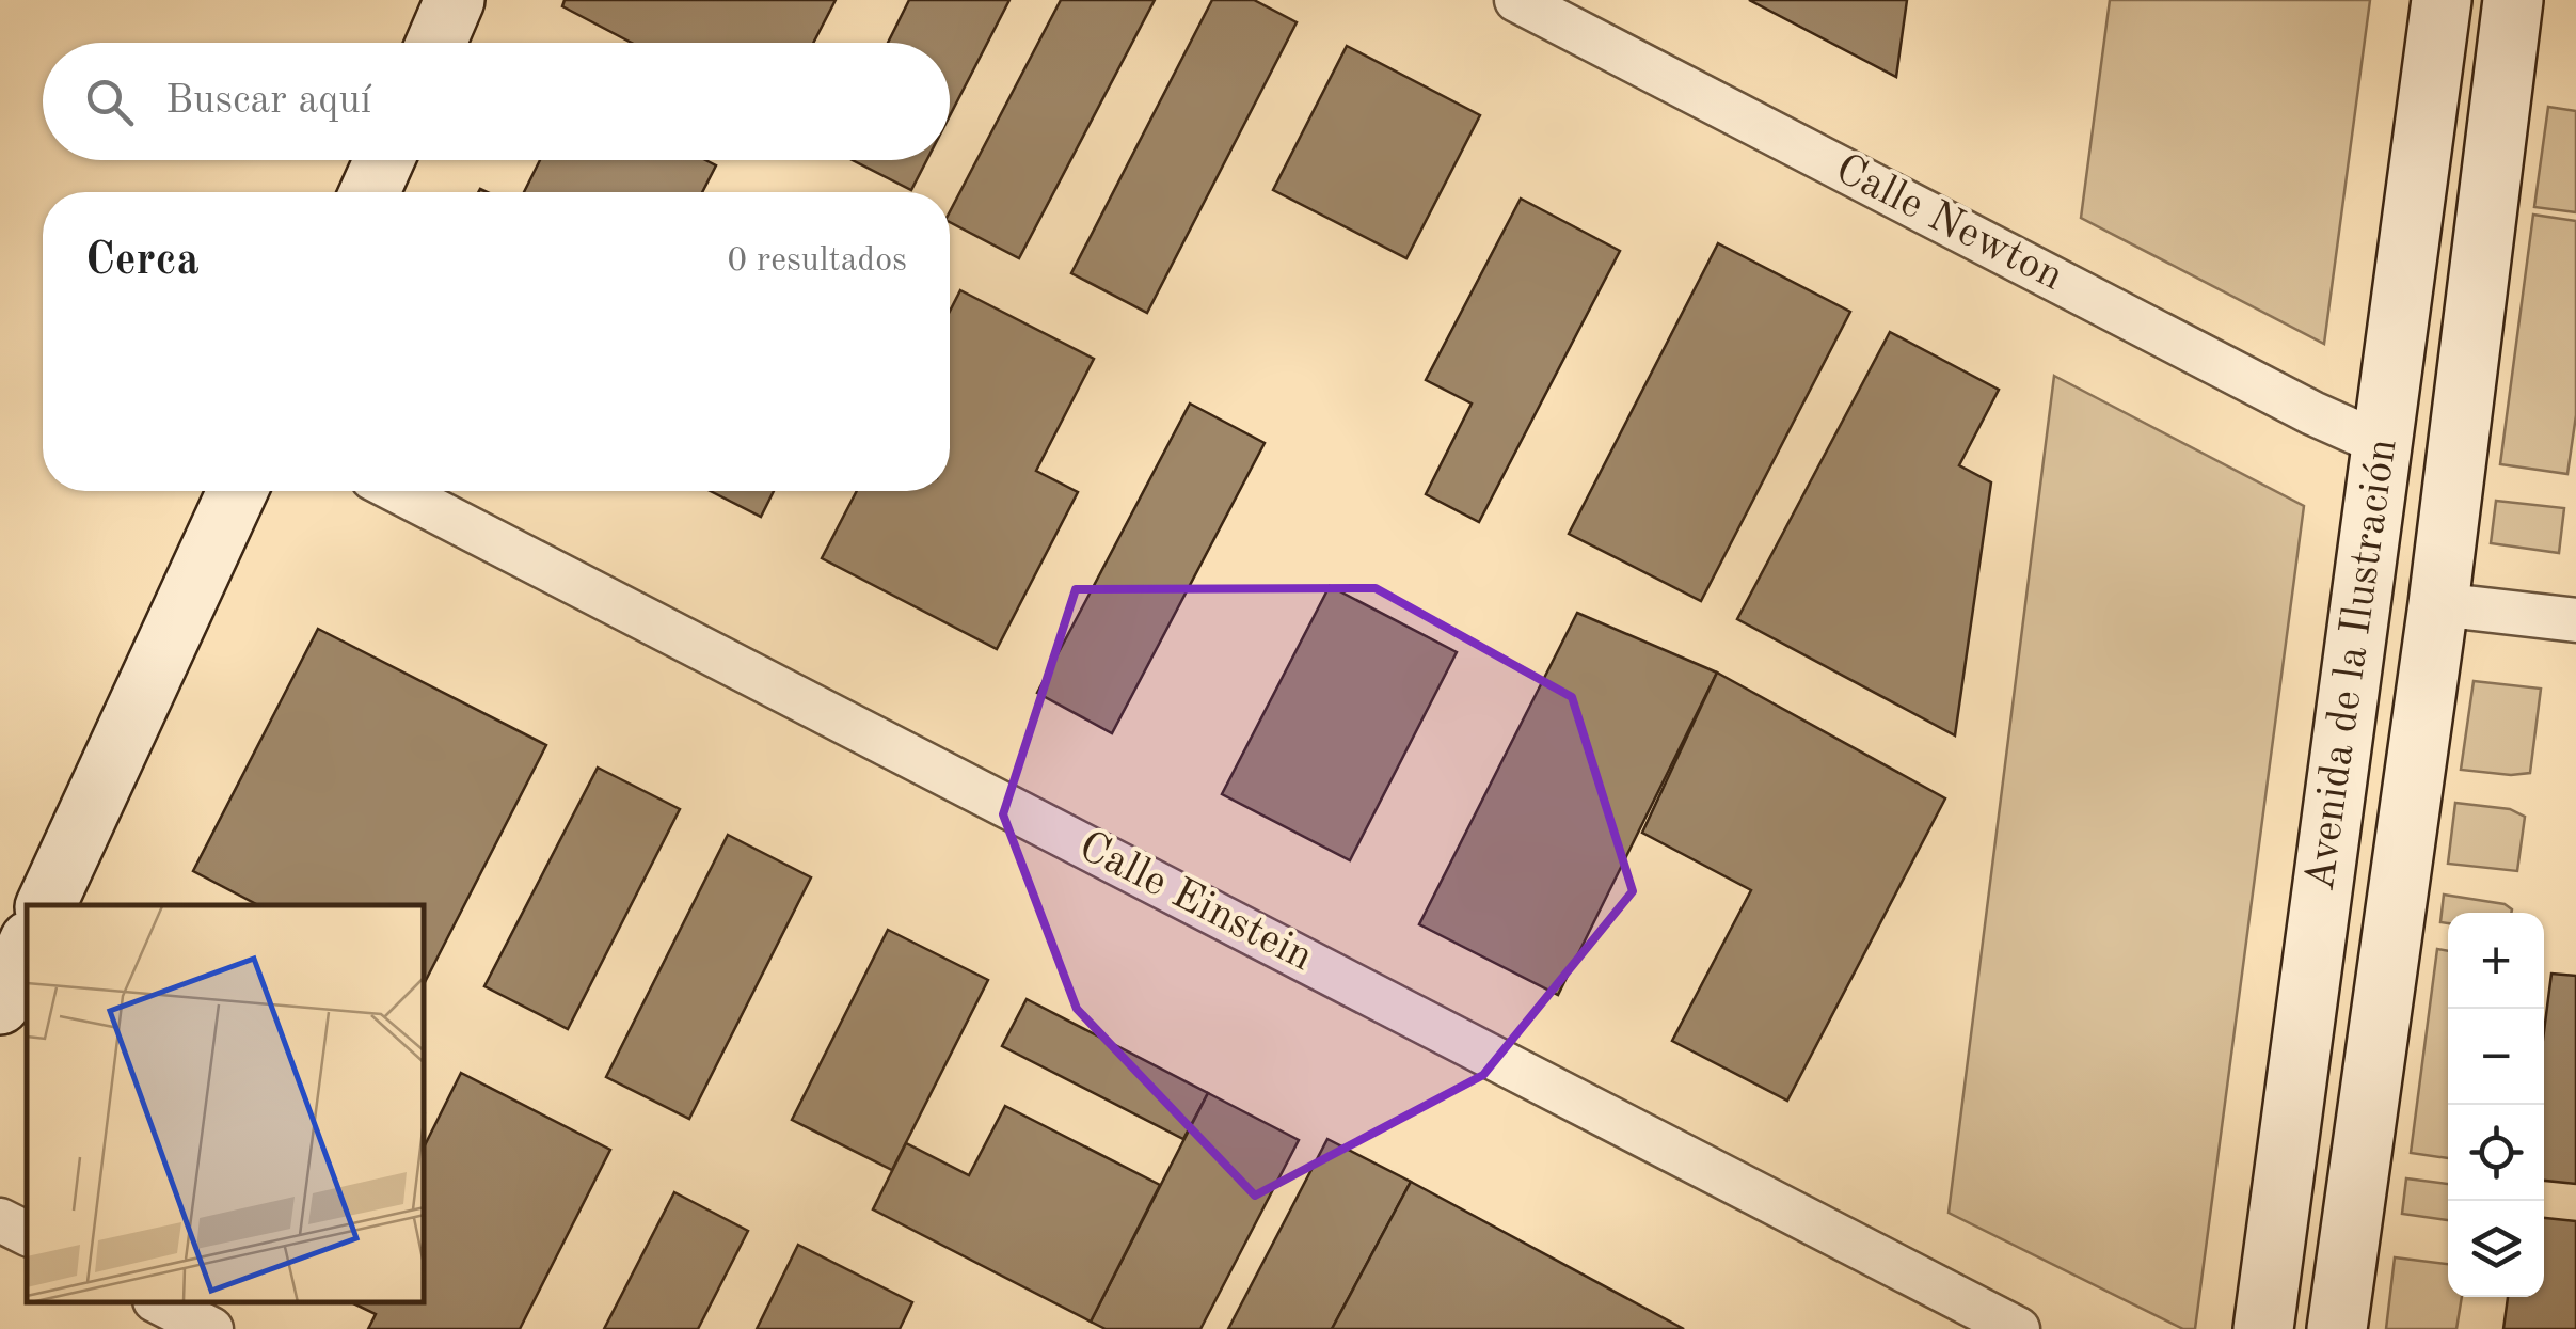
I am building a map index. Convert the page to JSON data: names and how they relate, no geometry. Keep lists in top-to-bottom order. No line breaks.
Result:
{"streets":{"street":["Calle Newton","Avenida de la Ilustración","Calle Einstein"]},"crossings":[["Calle Newton","Avenida de la Ilustración"]],"page":{"search":"Buscar aquí","heading":["Cerca","0 resultados"],"map_buttons":["+","−"]}}
